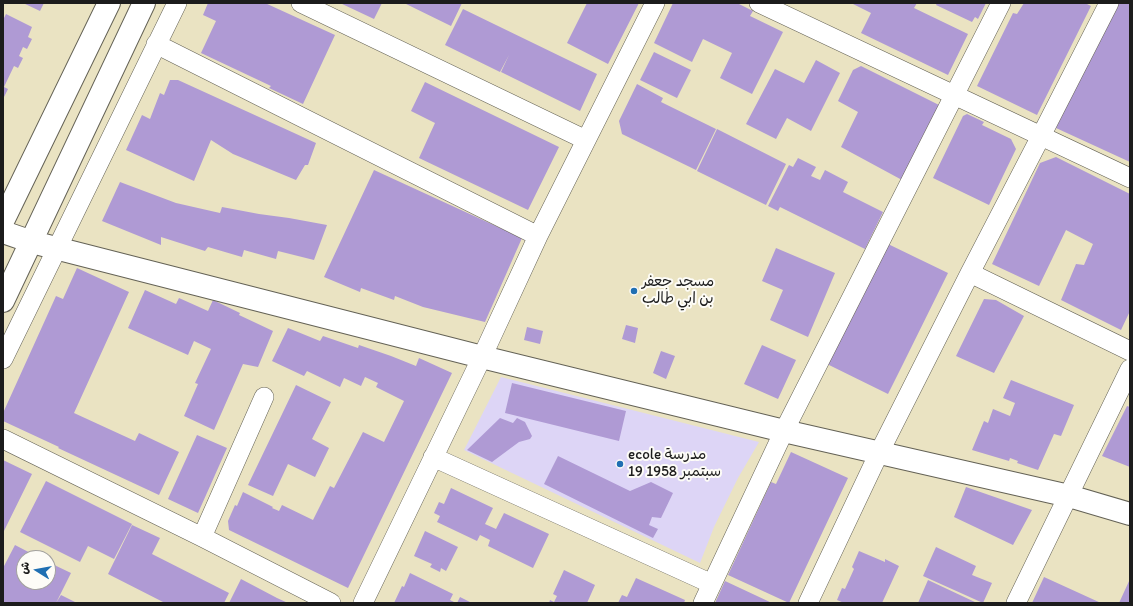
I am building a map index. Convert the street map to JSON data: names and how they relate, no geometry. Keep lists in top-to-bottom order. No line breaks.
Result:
{"places":["مسجد جعفر بن ابي طالب","ecole مدرسة 19 سبتمبر 1958"],"north":"left"}
